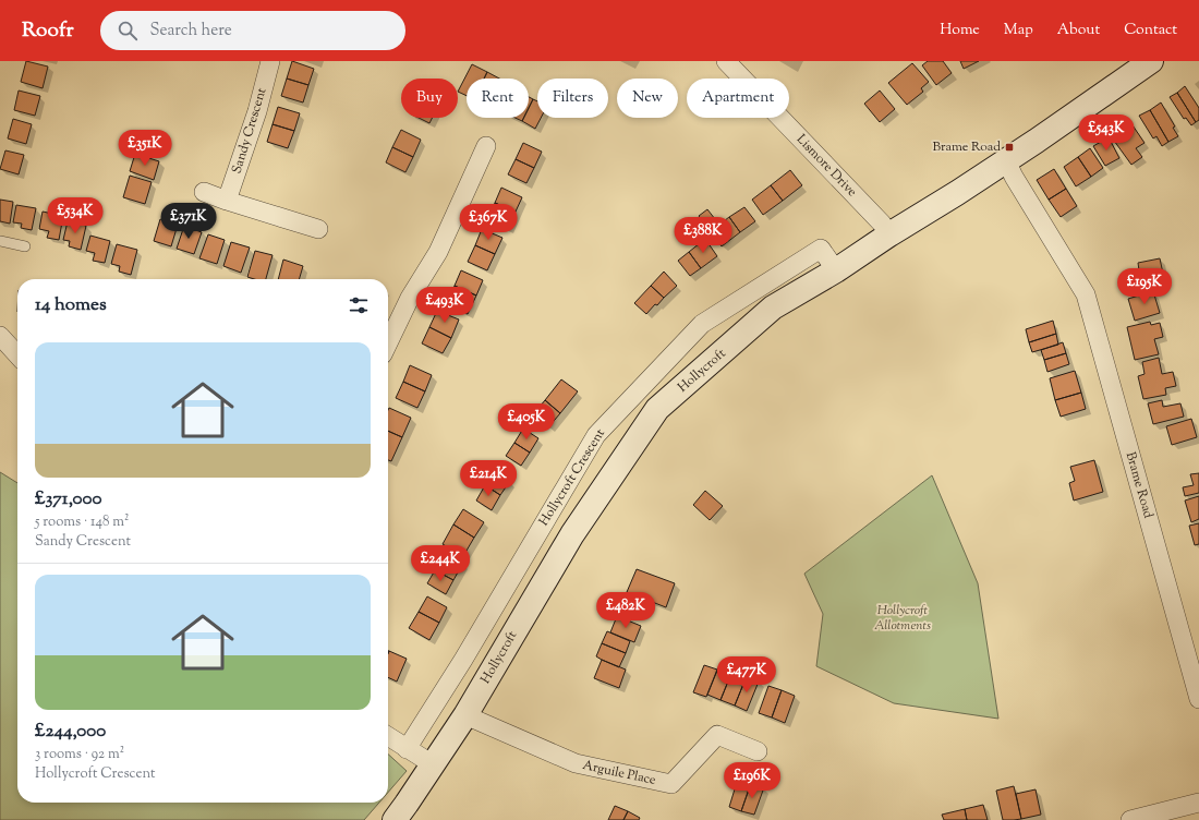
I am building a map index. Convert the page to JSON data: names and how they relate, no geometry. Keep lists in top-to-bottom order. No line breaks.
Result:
{"streets":{"street":["Sandy Crescent","Lismore Drive","Hollycroft","Hollycroft Crescent","Brame Road","Arguile Place"]},"crossings":[["Lismore Drive","Hollycroft"],["Hollycroft","Hollycroft Crescent"],["Hollycroft","Brame Road"],["Hollycroft","Arguile Place"]],"parks":["Hollycroft Allotments"],"places":{"transit":["Brame Road"]},"page":{"header":"Roofr","search":"Search here","nav":["Home","Map","About","Contact"],"chip":["Buy","Rent","Filters","New","Apartment"],"price":["£543K","£351K","£534K","£371K","£367K","£388K","£195K","£493K","£405K","£214K","£244K","£482K","£477K","£196K"],"heading":"14 homes","list":[{"name":"£371,000","note":"5 rooms · 148 m² · Sandy Crescent"},{"name":"£244,000","note":"3 rooms · 92 m² · Hollycroft Crescent"}]}}
